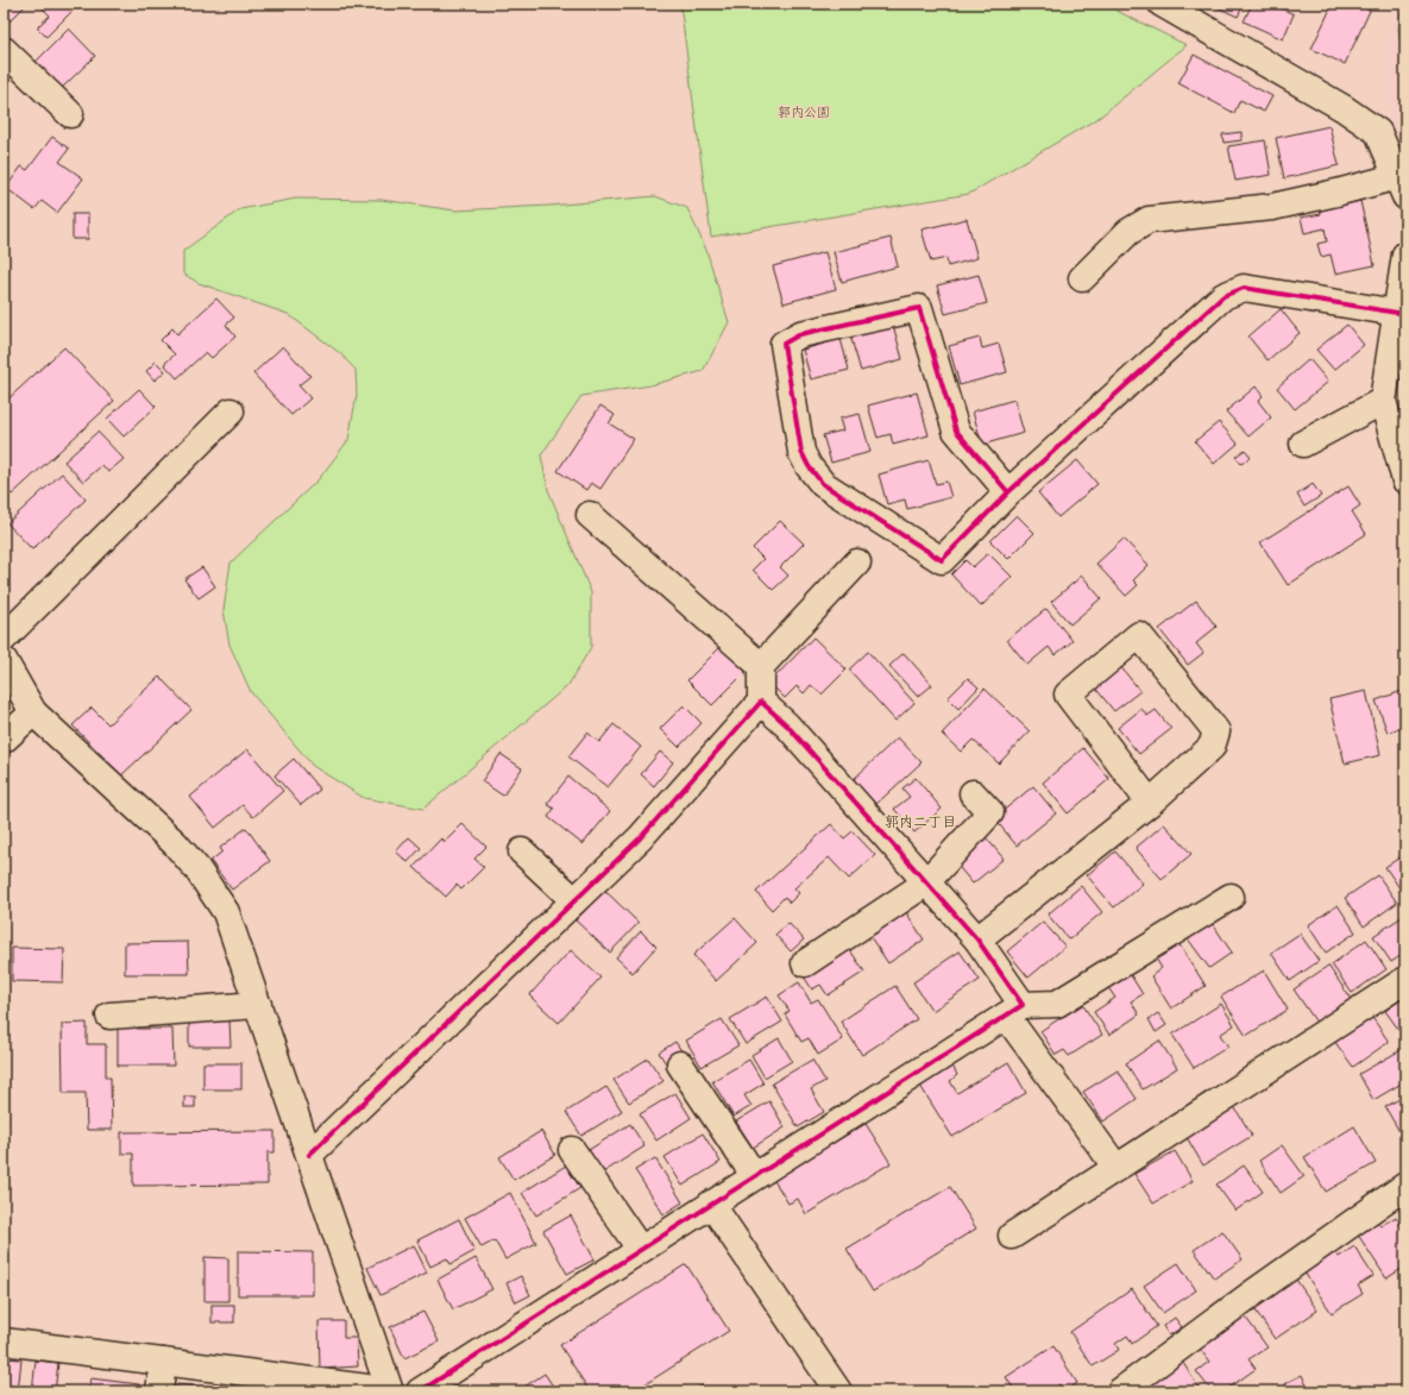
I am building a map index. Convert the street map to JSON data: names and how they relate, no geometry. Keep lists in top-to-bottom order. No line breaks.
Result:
{"districts":["郭内二丁目"],"parks":["郭内公園"]}
